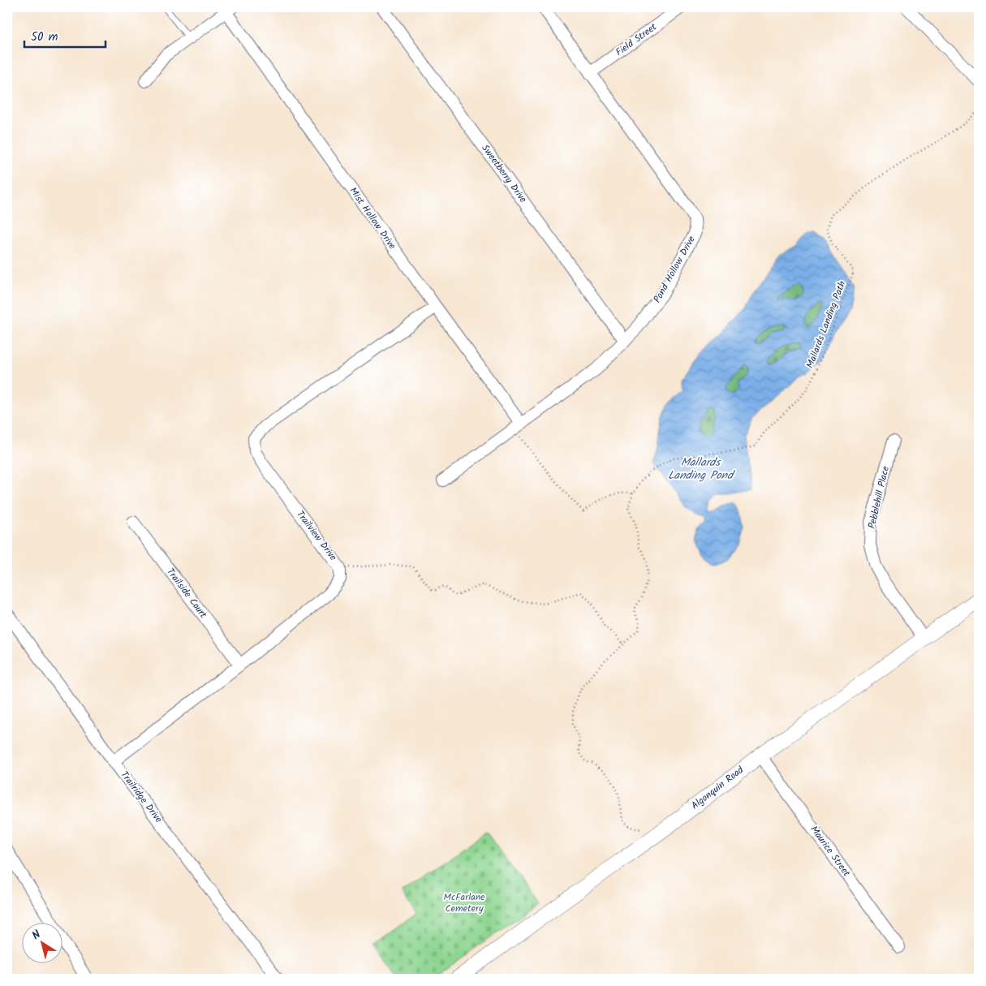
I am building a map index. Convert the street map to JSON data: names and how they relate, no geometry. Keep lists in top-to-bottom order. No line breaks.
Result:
{"streets":{"street":["Field Street","Sweetberry Drive","Mist Hollow Drive","Pond Hollow Drive","Pebblehill Place","Trailview Drive","Trailside Court","Algonquin Road","Trailridge Drive","Maurice Street"],"path":["Mallards Landing Path"]},"crossings":[["Field Street","Pond Hollow Drive"],["Sweetberry Drive","Pond Hollow Drive"],["Mist Hollow Drive","Pond Hollow Drive"],["Mist Hollow Drive","Trailview Drive"],["Mallards Landing Path","Algonquin Road"],["Pebblehill Place","Algonquin Road"],["Trailview Drive","Trailside Court"],["Trailview Drive","Trailridge Drive"],["Algonquin Road","Maurice Street"]],"water":["Mallards Landing Pond"],"parks":["McFarlane Cemetery"],"scale_bar":"50 m","north":"top left"}
